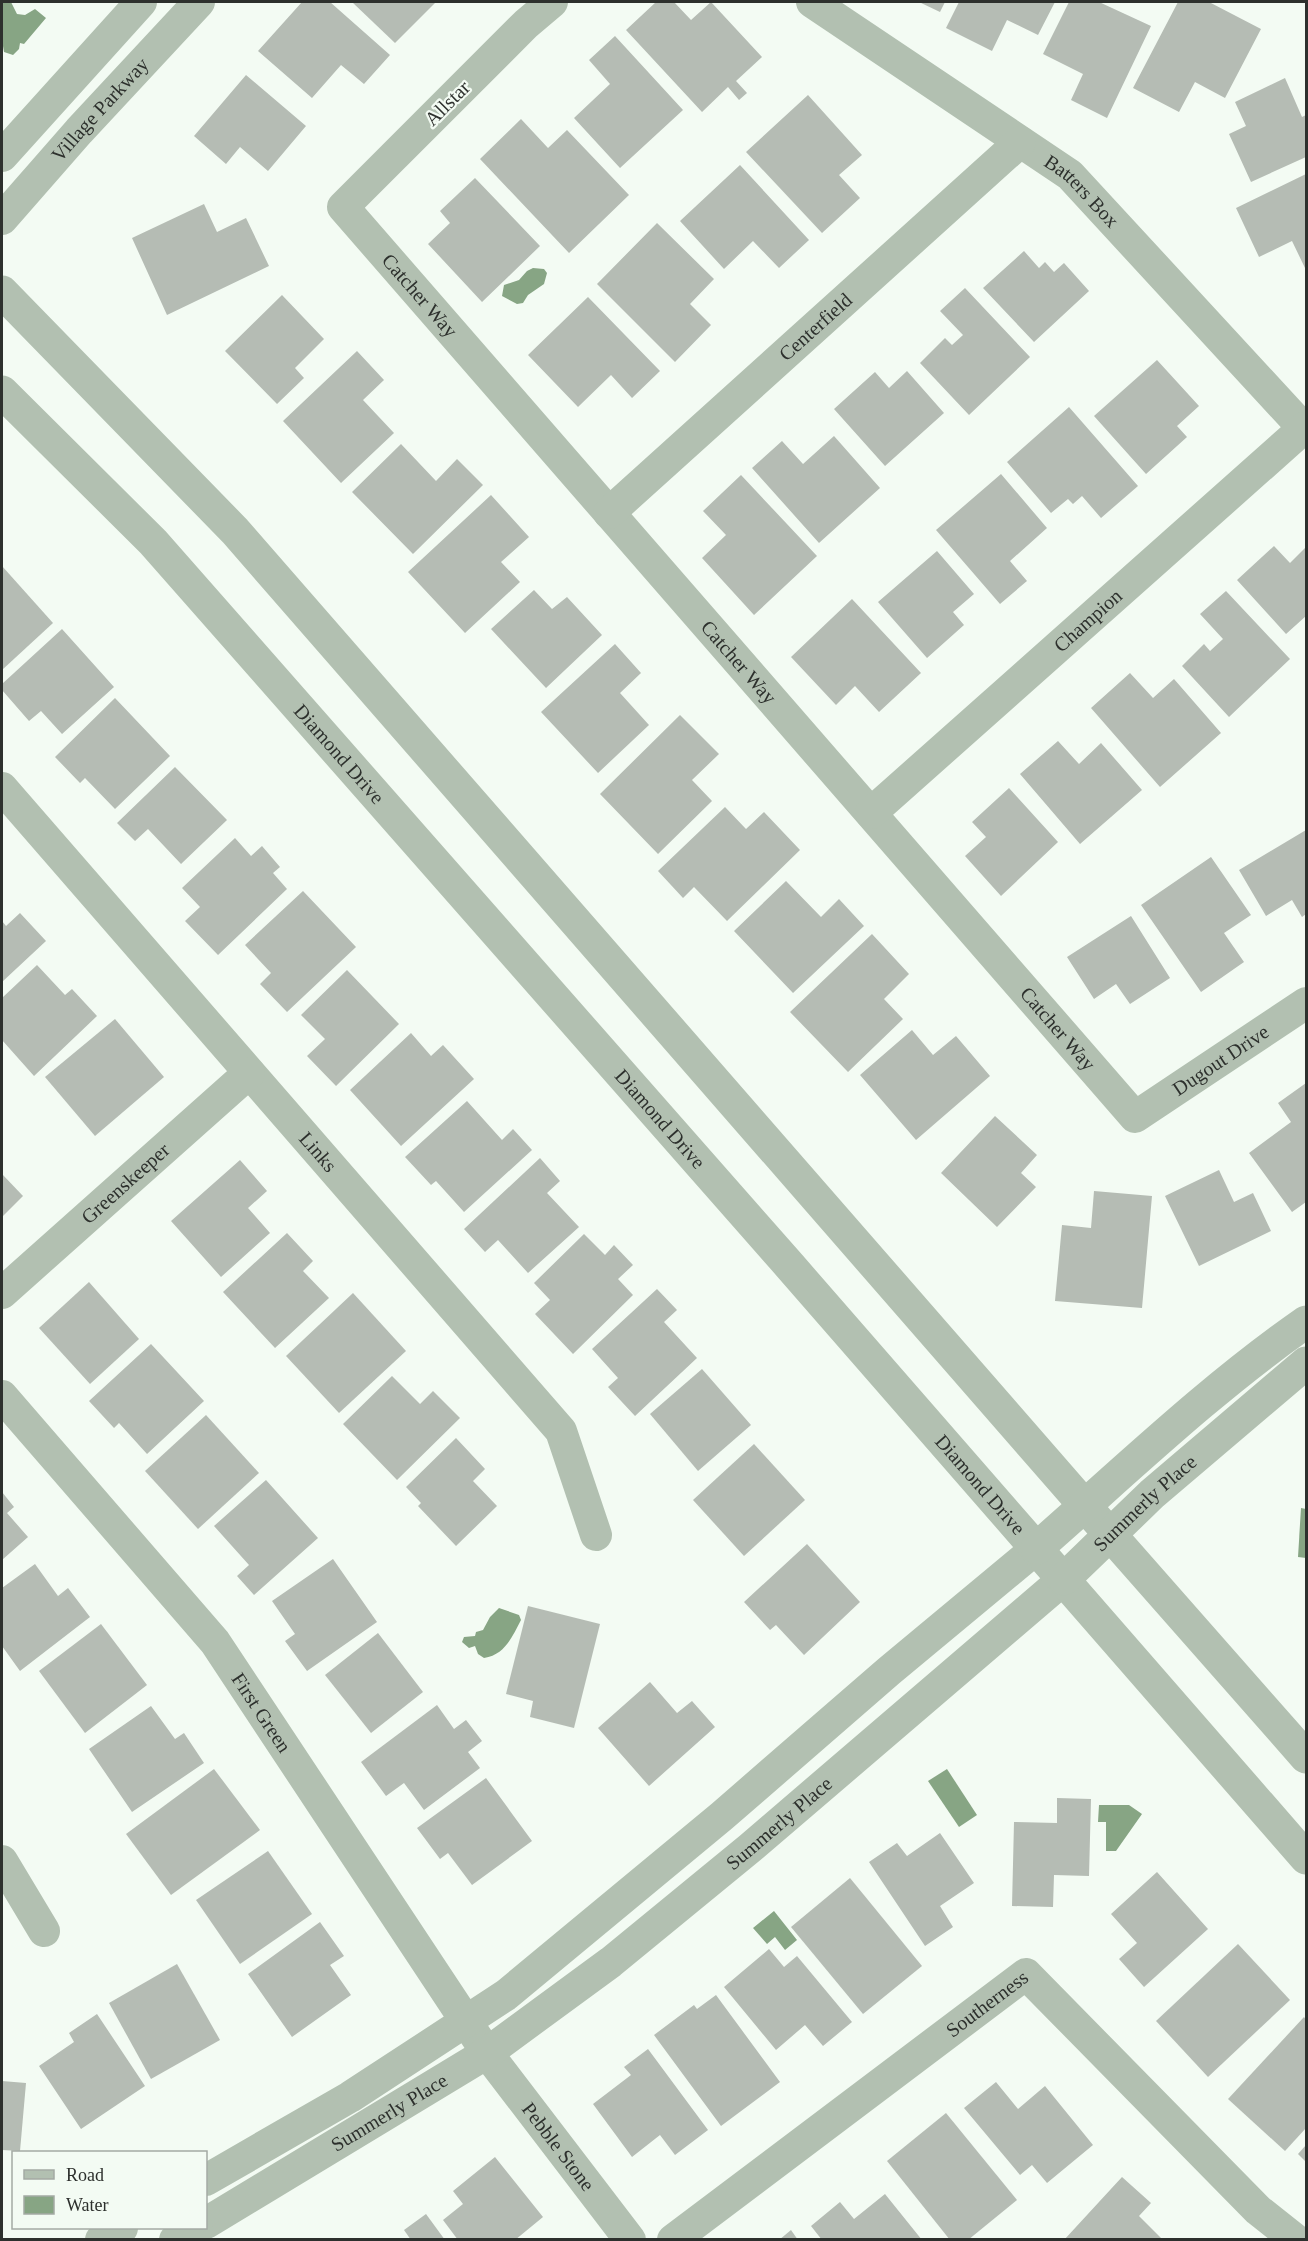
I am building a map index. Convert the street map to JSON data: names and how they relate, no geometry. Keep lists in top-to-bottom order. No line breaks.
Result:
{"streets":{"street":["Allstar","Village Parkway","Batters Box","Catcher Way","Centerfield","Champion","Diamond Drive","Dugout Drive","Links","Greenskeeper","Summerly Place","First Green","Southerness","Pebble Stone"]},"crossings":[["Allstar","Catcher Way"],["Batters Box","Centerfield"],["Batters Box","Champion"],["Catcher Way","Centerfield"],["Catcher Way","Champion"],["Catcher Way","Dugout Drive"],["Diamond Drive","Summerly Place"],["Links","Greenskeeper"],["Summerly Place","First Green"],["Summerly Place","Pebble Stone"],["First Green","Pebble Stone"]],"legend":["Road","Water"]}
